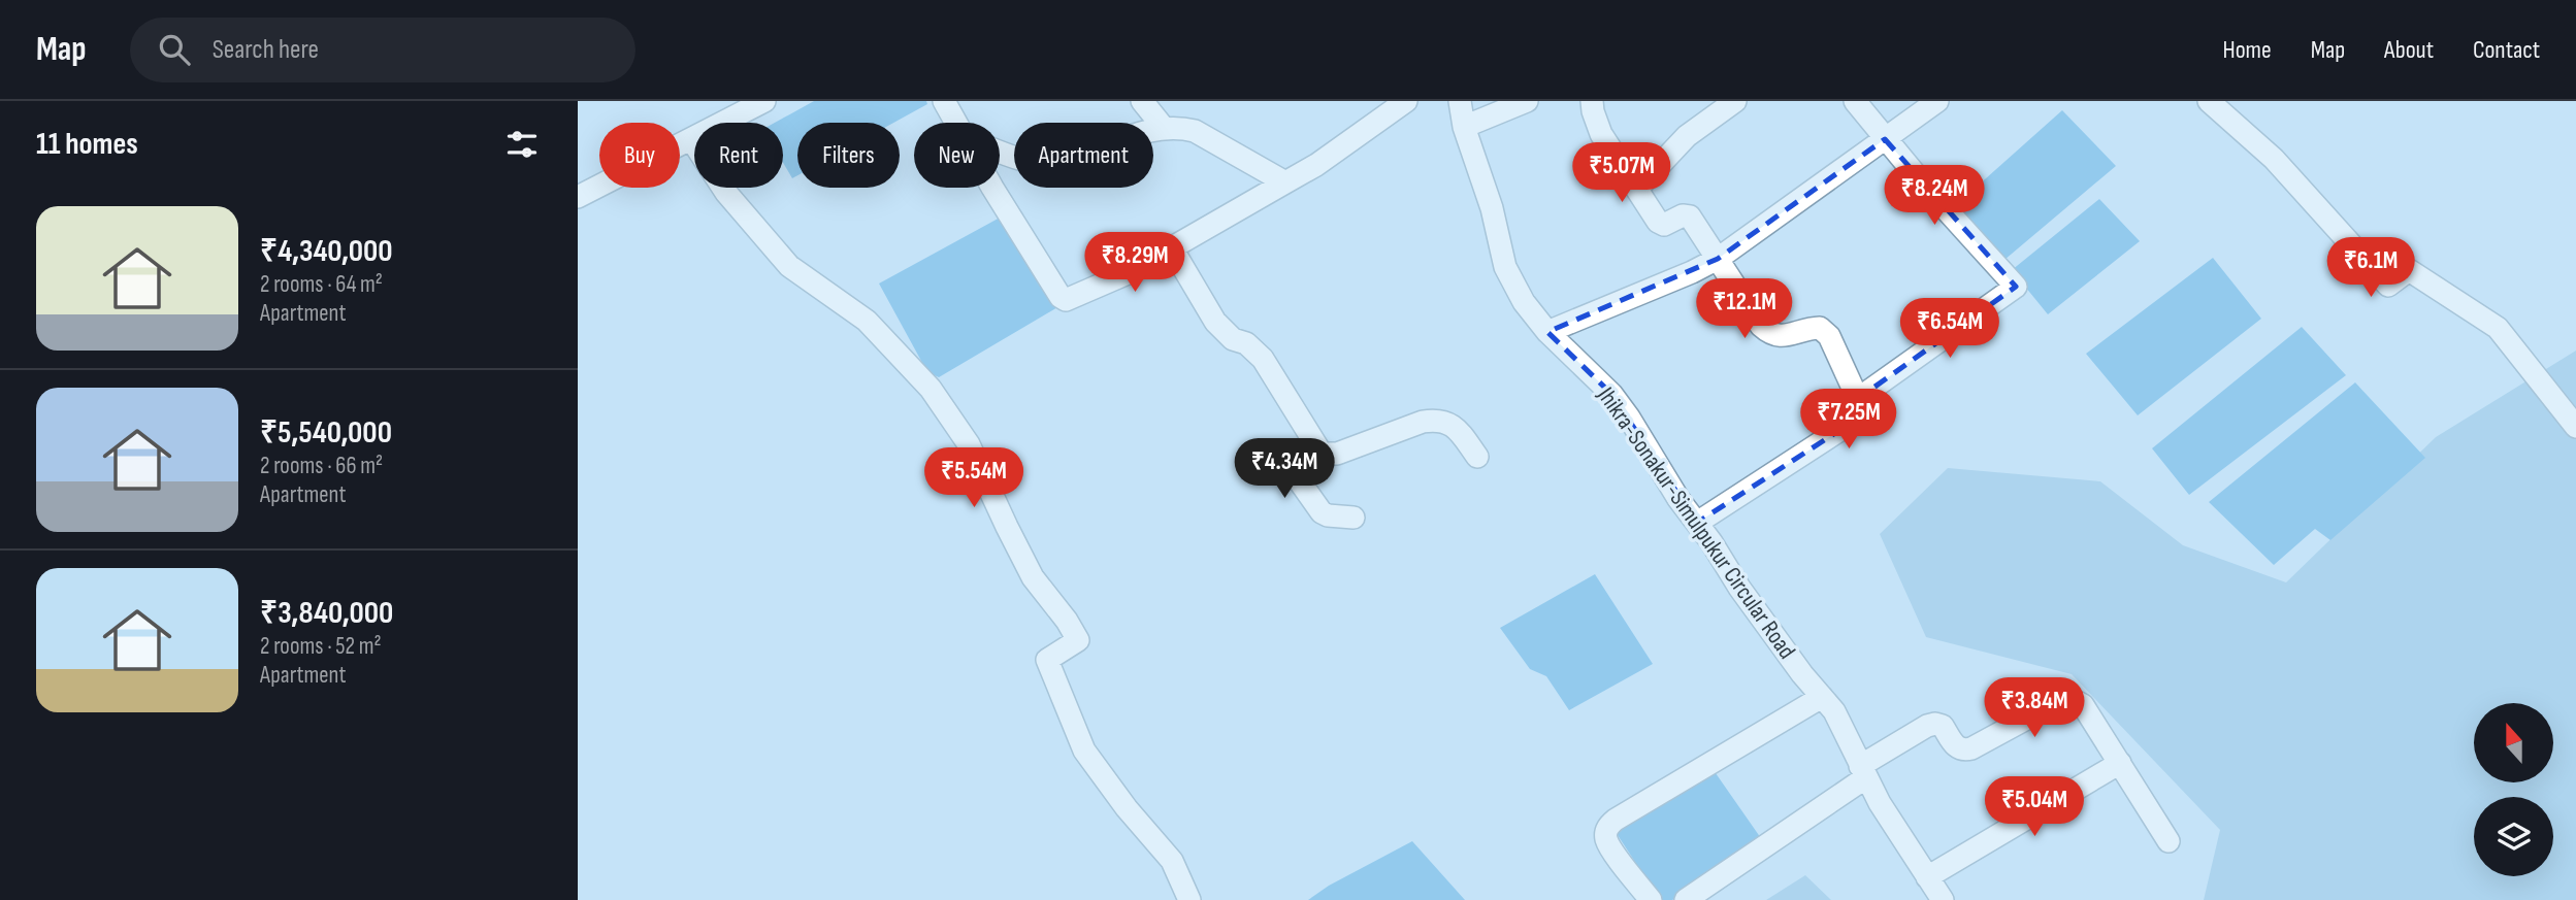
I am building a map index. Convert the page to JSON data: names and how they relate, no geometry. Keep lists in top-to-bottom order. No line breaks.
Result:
{"streets":{"street":["Jhikra-Sonakur-Simulpukur Circular Road"]},"north":"top","page":{"header":"Map","search":"Search here","nav":["Home","Map","About","Contact"],"heading":"11 homes","chip":["Buy","Rent","Filters","New","Apartment"],"price":["₹5.07M","₹8.24M","₹8.29M","₹6.1M","₹12.1M","₹6.54M","₹7.25M","₹4.34M","₹5.54M","₹3.84M","₹5.04M"],"list":[{"name":"₹4,340,000","note":"2 rooms · 64 m² · Apartment"},{"name":"₹5,540,000","note":"2 rooms · 66 m² · Apartment"},{"name":"₹3,840,000","note":"2 rooms · 52 m² · Apartment"}]}}
